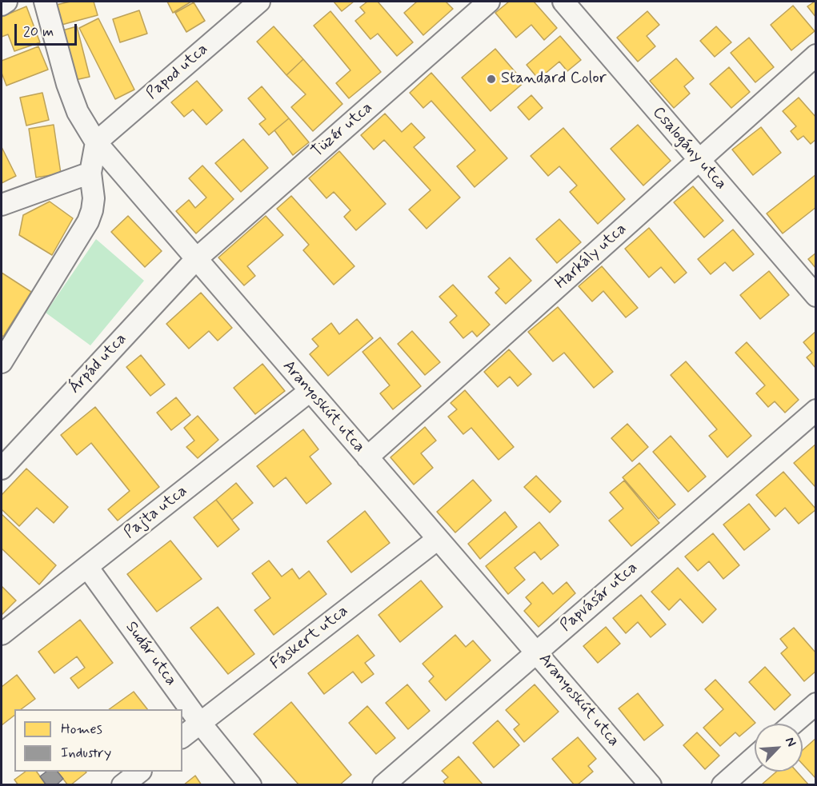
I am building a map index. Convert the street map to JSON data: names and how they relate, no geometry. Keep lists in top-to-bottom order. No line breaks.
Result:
{"streets":{"street":["Papod utca","Tüzér utca","Csalogány utca","Harkály utca","Árpád utca","Aranyoskút utca","Pajta utca","Papvásár utca","Fáskert utca","Sudár utca"]},"crossings":[["Papod utca","Aranyoskút utca"],["Tüzér utca","Árpád utca"],["Tüzér utca","Aranyoskút utca"],["Csalogány utca","Harkály utca"],["Harkály utca","Aranyoskút utca"],["Árpád utca","Aranyoskút utca"],["Aranyoskút utca","Pajta utca"],["Aranyoskút utca","Papvásár utca"],["Aranyoskút utca","Fáskert utca"],["Pajta utca","Sudár utca"],["Fáskert utca","Sudár utca"]],"places":["Standard Color"],"legend":["Homes","Industry"],"scale_bar":"20 m","north":"top right"}
